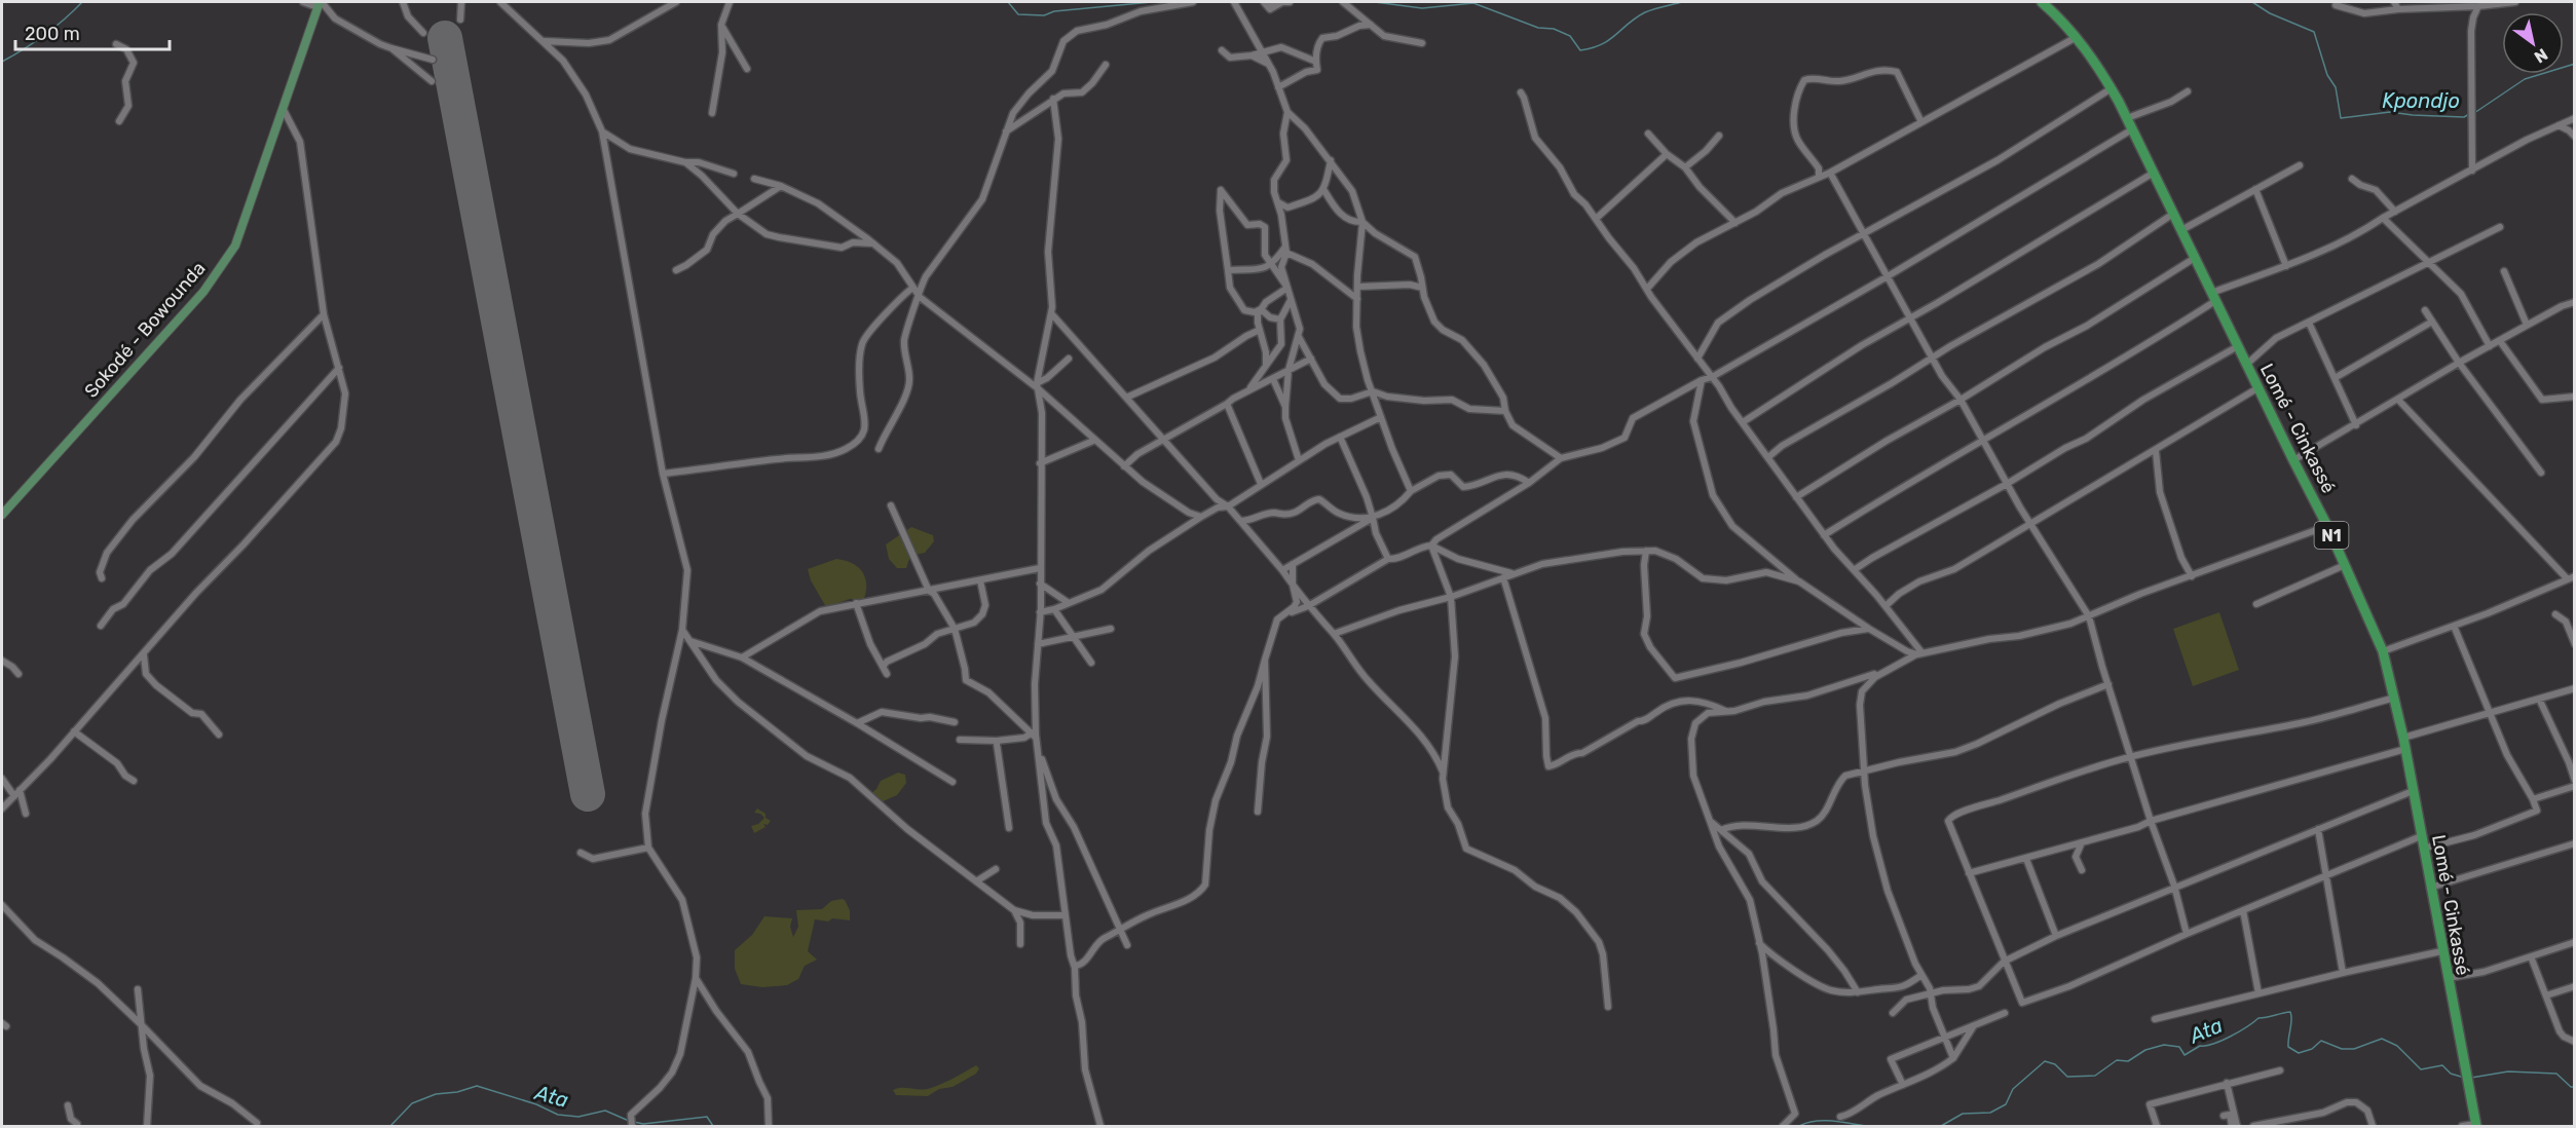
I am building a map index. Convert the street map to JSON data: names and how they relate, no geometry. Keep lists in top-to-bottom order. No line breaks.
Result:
{"streets":{"highway":["Lomé - Cinkassé","N1"],"main road":["Sokodé - Bowounda"]},"water":["Kpondjo","Ata"],"scale_bar":"200 m","north":"bottom right"}
